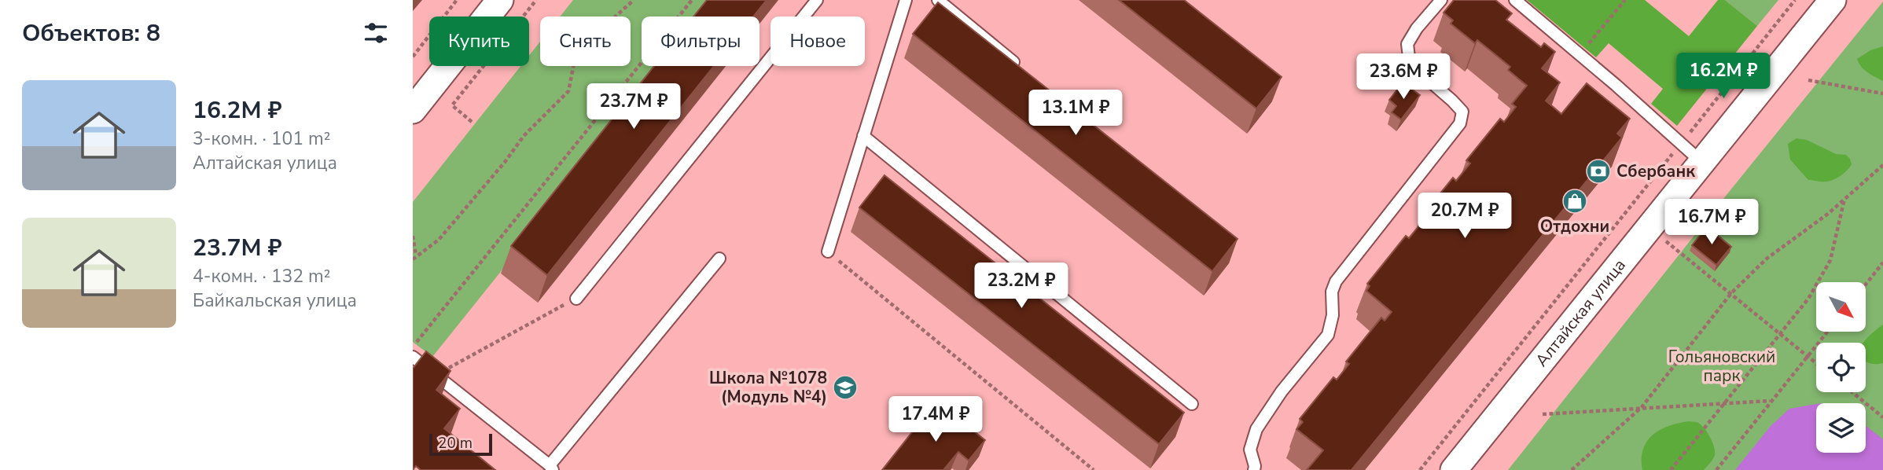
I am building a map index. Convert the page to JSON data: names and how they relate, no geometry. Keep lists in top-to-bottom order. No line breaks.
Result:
{"streets":{"street":["Алтайская улица"]},"parks":["Гольяновcкий парк"],"places":{"bank":["Сбербанк"],"shop":["Отдохни"],"school or university":["Школа №1078 (Модуль №4)"]},"scale_bar":"20 m","north":"bottom right","page":{"heading":"Объектов: 8","chip":["Купить","Снять","Фильтры","Новое"],"price":["16.2M ₽","23.6M ₽","23.7M ₽","13.1M ₽","20.7M ₽","16.7M ₽","23.2M ₽","17.4M ₽"],"list":[{"name":"16.2M ₽","note":"3-комн. · 101 m² · Алтайская улица"},{"name":"23.7M ₽","note":"4-комн. · 132 m² · Байкальская улица"}],"scale":"20 m"}}
